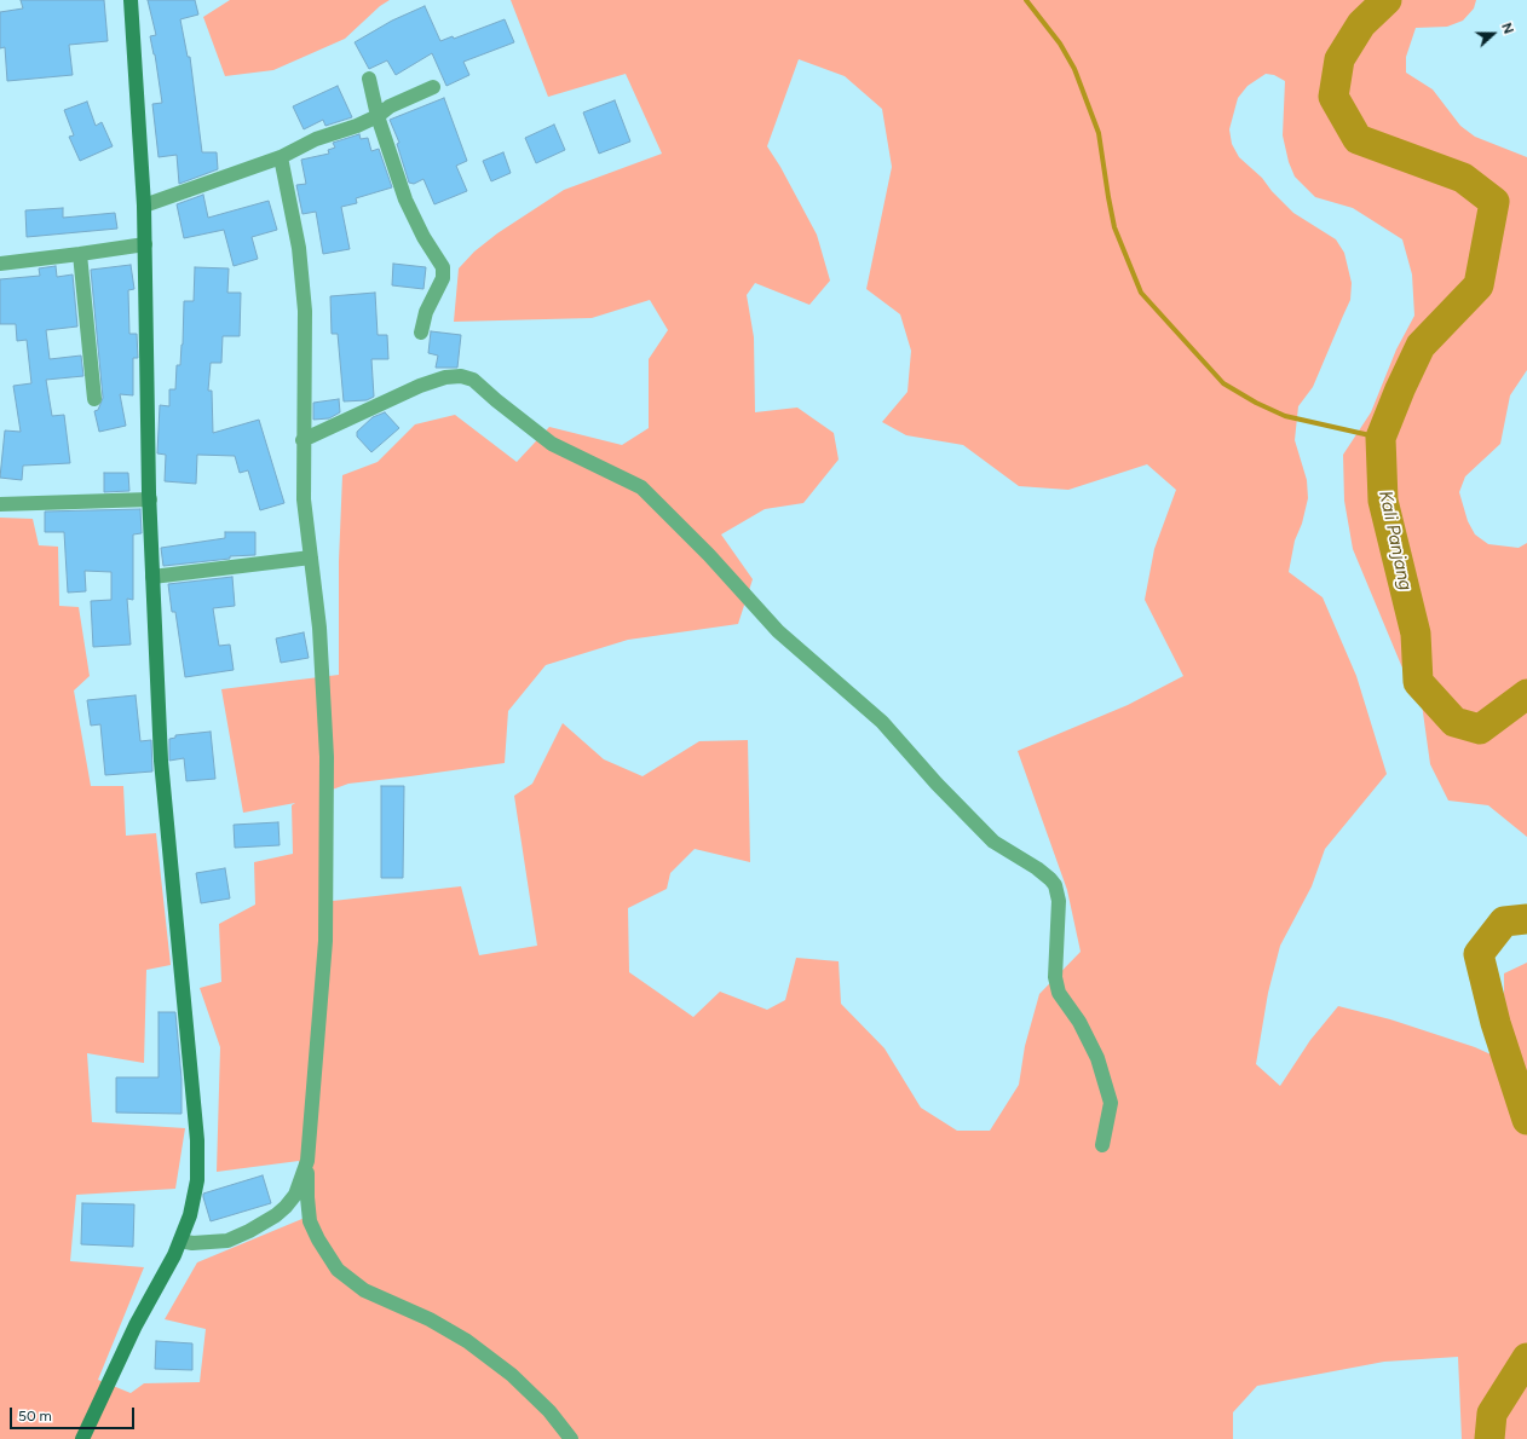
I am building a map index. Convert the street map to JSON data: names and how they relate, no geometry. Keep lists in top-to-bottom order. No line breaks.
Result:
{"water":["Kali Panjang"],"scale_bar":"50 m","north":"right"}
